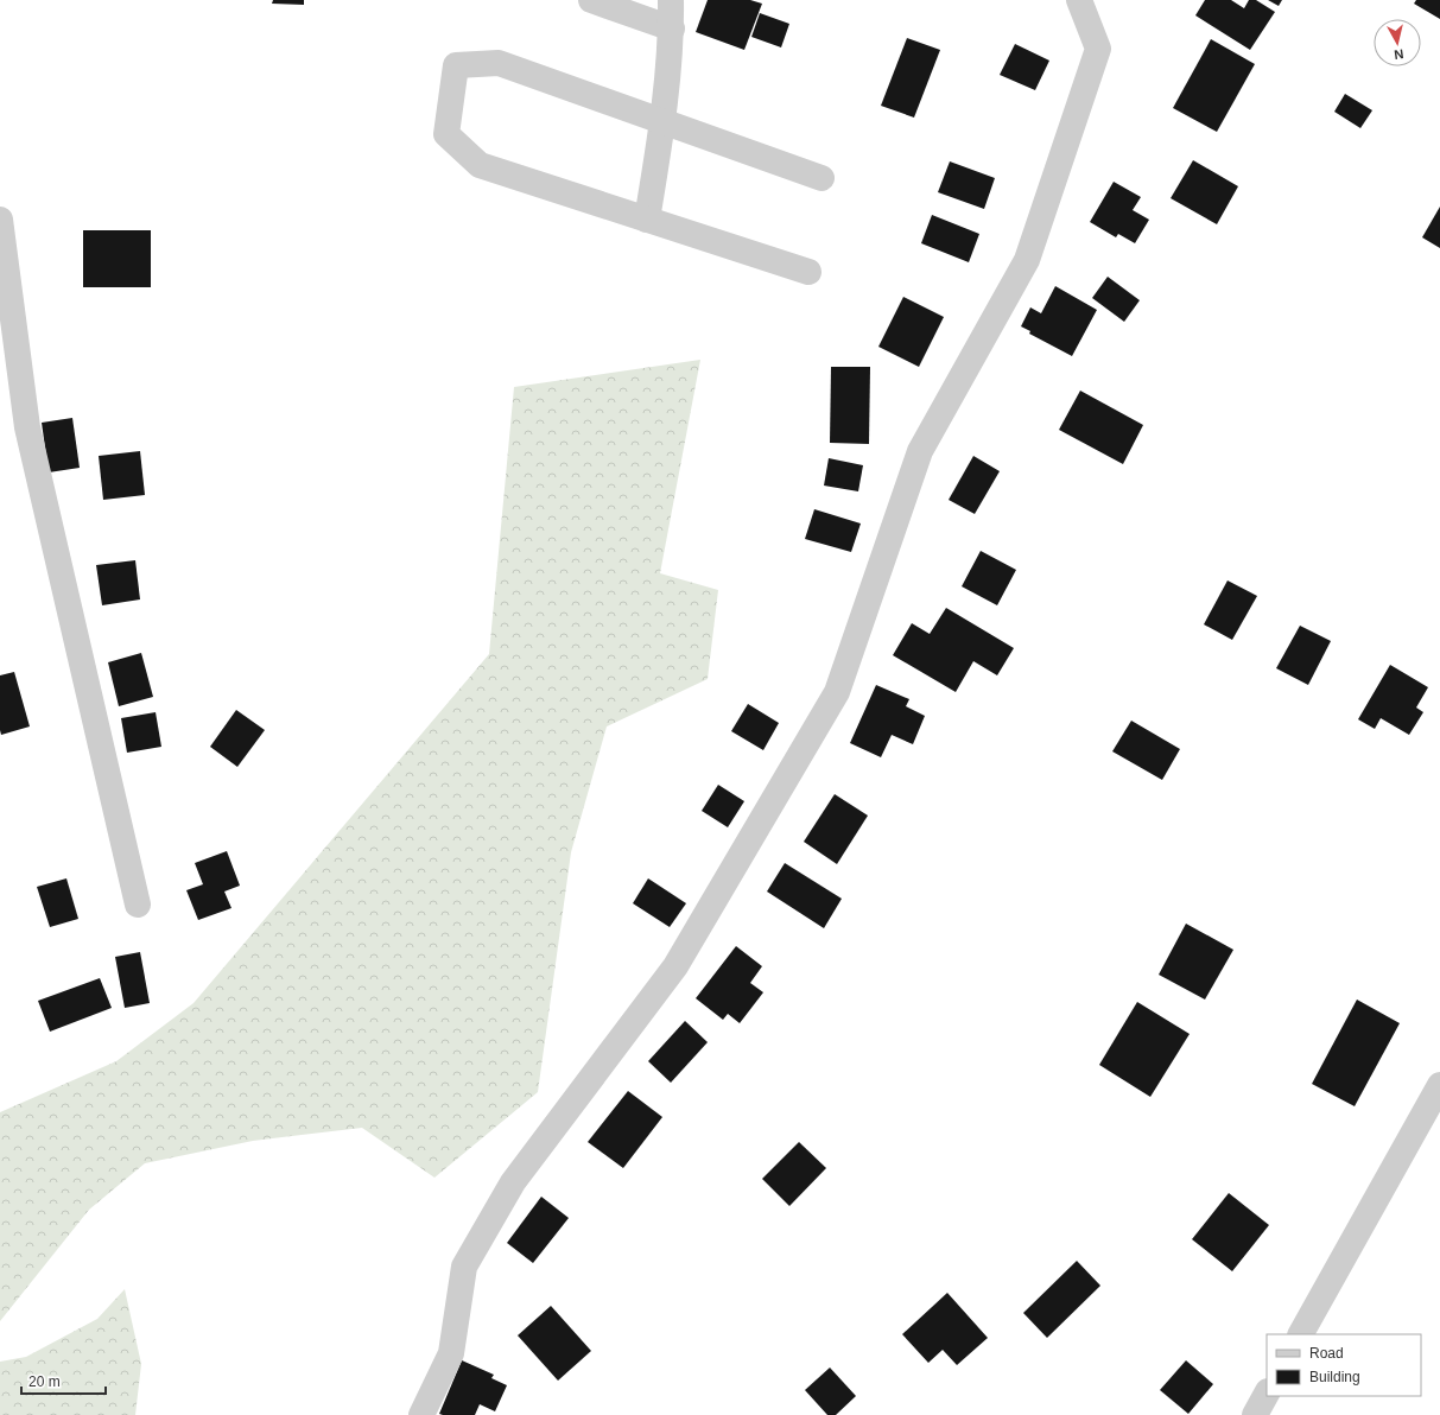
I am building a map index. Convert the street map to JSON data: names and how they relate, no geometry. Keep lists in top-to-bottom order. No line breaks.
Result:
{"legend":["Road","Building"],"scale_bar":"20 m","north":"bottom"}
